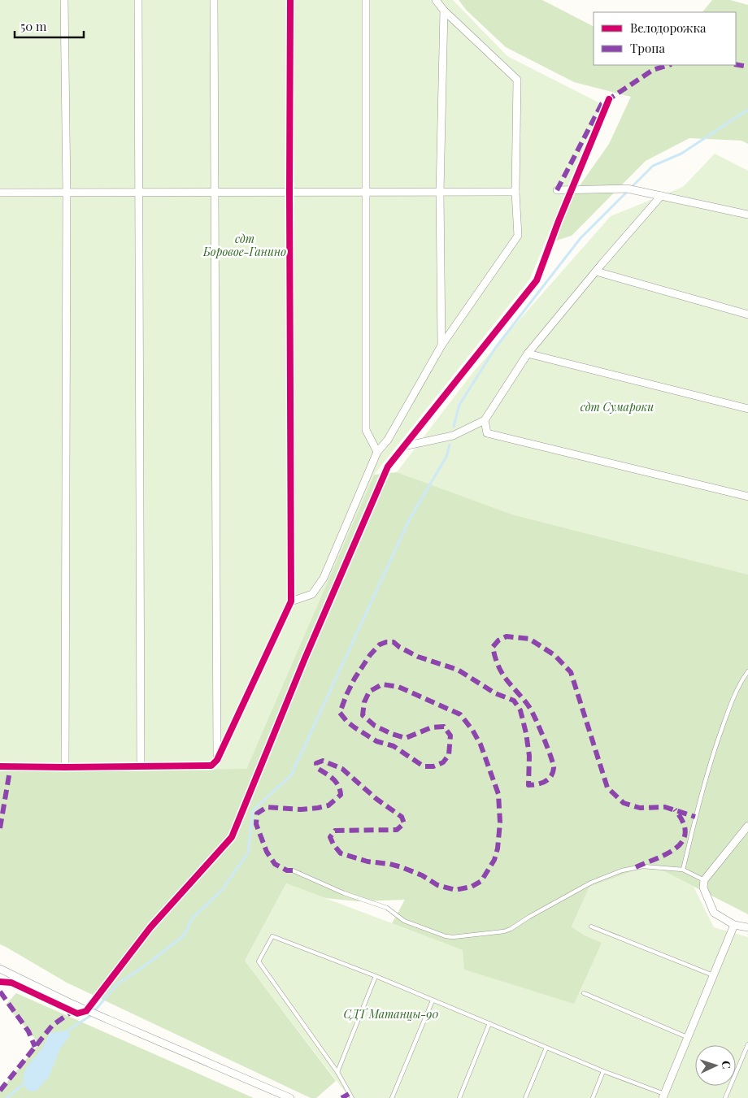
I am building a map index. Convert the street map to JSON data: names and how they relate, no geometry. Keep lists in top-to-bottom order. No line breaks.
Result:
{"parks":["сдт Боровое-Ганино","сдт Сумароки","СДТ Матанцы-90"],"legend":["Велодорожка","Тропа"],"scale_bar":"50 m","north":"right"}
